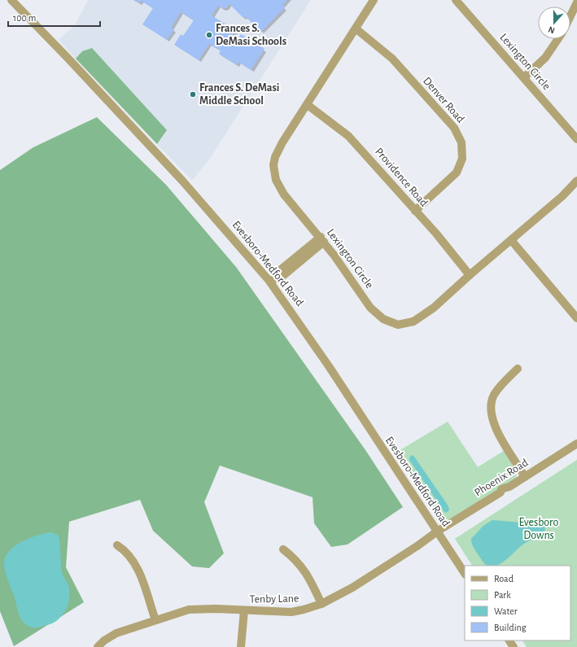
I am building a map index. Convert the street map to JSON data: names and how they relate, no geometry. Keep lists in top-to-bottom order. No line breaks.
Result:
{"streets":{"street":["Lexington Circle","Denver Road","Providence Road","Evesboro-Medford Road","Phoenix Road","Tenby Lane"]},"crossings":[["Lexington Circle","Denver Road"],["Lexington Circle","Providence Road"],["Denver Road","Providence Road"],["Evesboro-Medford Road","Phoenix Road"],["Evesboro-Medford Road","Tenby Lane"],["Phoenix Road","Tenby Lane"]],"parks":["Evesboro Downs"],"places":["Frances S. DeMasi Schools","Frances S. DeMasi Middle School"],"legend":["Road","Park","Water","Building"],"scale_bar":"100 m","north":"bottom"}
